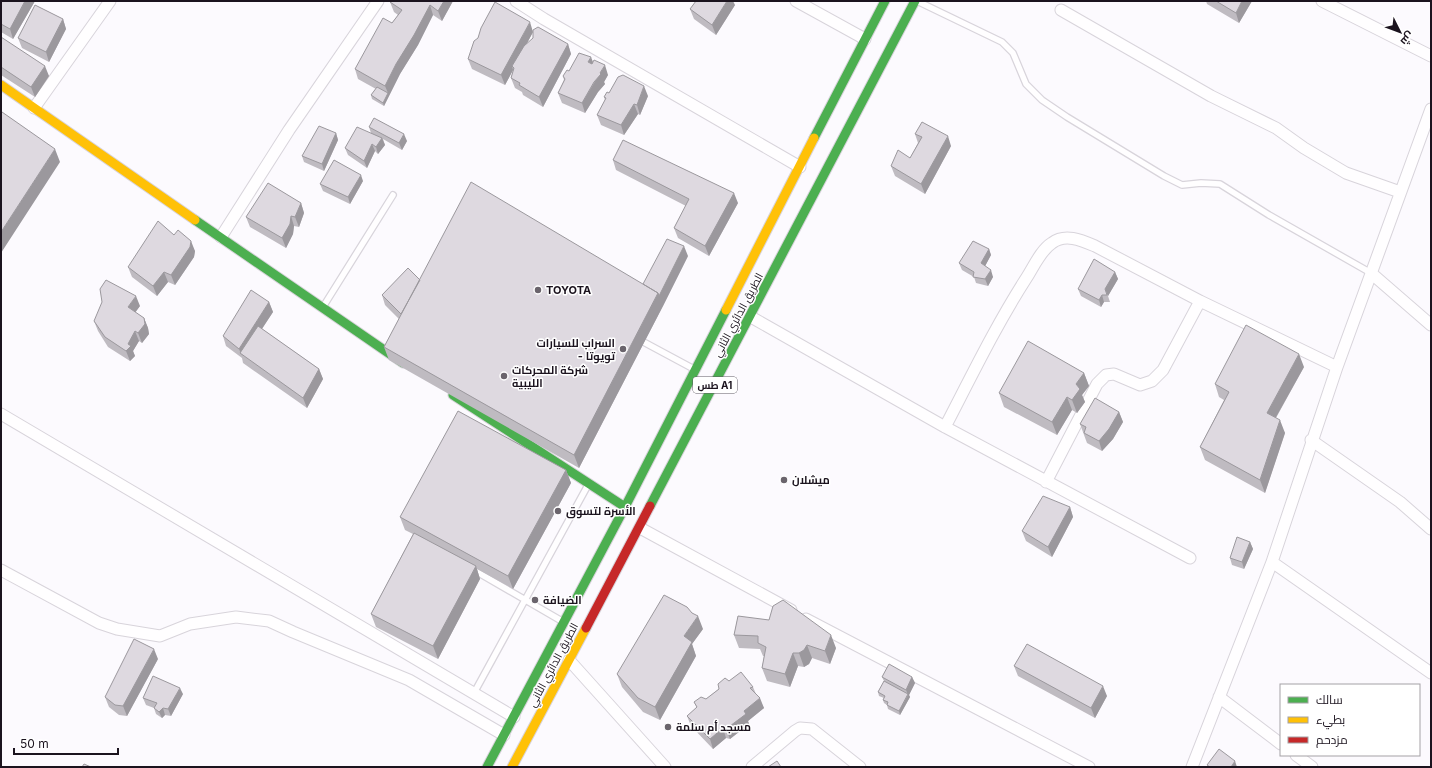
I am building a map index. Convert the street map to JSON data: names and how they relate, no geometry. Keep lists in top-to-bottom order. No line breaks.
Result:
{"streets":{"main road":["الطريق الدائري الثاني","طس A1"]},"places":["TOYOTA","السراب للسيارات - تويوتا","شركة المحركات الليبية","ميشلان","الأسرة لتسوق","الضيافة","مسجد أم سلمة"],"legend":["سالك","بطيء","مزدحم"],"scale_bar":"50 m","north":"bottom right"}
